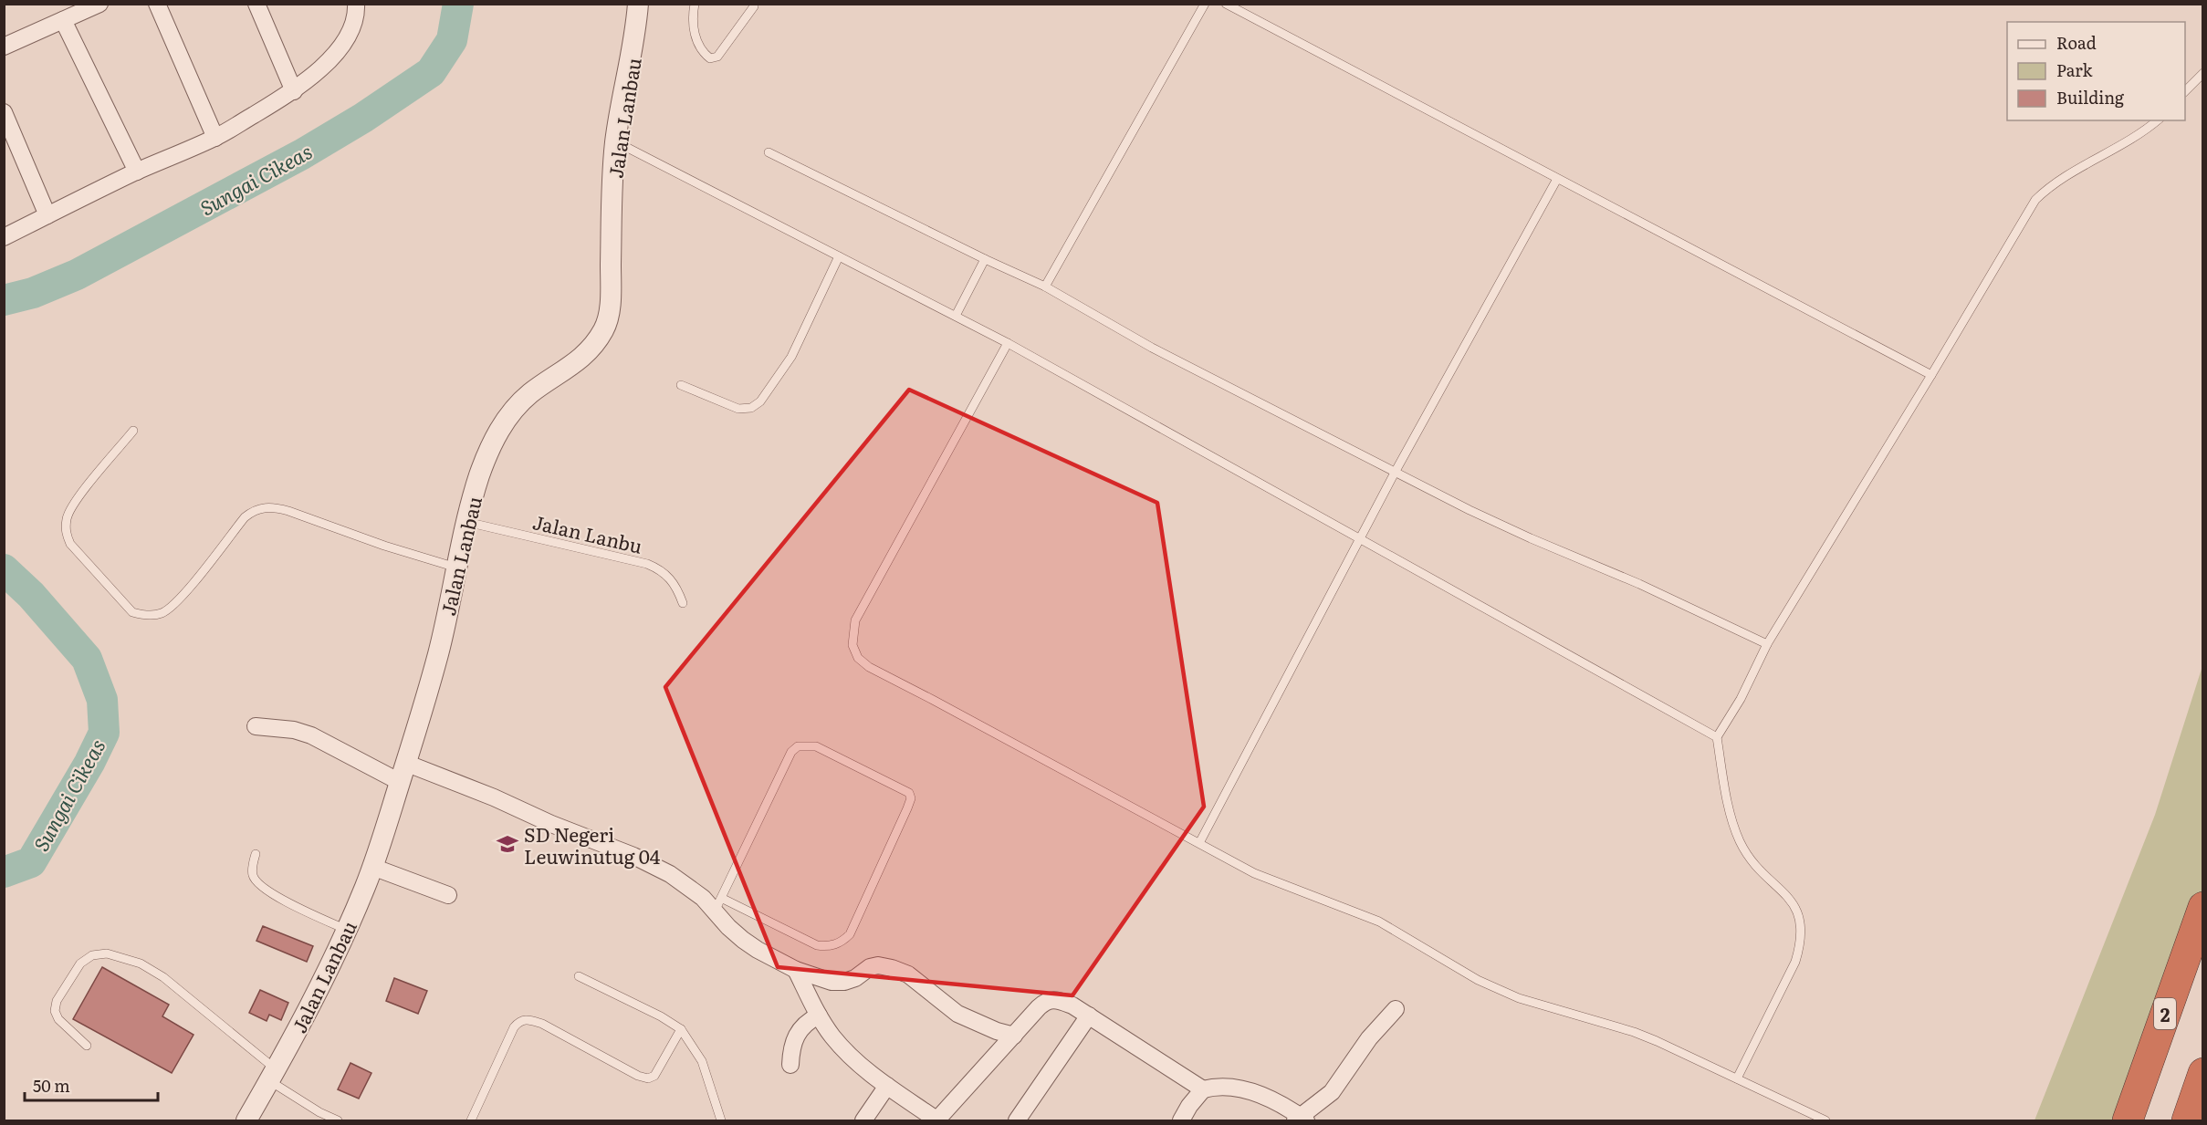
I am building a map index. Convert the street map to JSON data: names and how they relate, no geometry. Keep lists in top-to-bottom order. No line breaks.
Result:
{"streets":{"highway":["2"],"street":["Jalan Lanbau"],"lane":["Jalan Lanbu"]},"crossings":[["Jalan Lanbau","Jalan Lanbu"]],"water":["Sungai Cikeas"],"places":{"school or university":["SD Negeri Leuwinutug 04"]},"legend":["Road","Park","Building"],"scale_bar":"50 m"}
